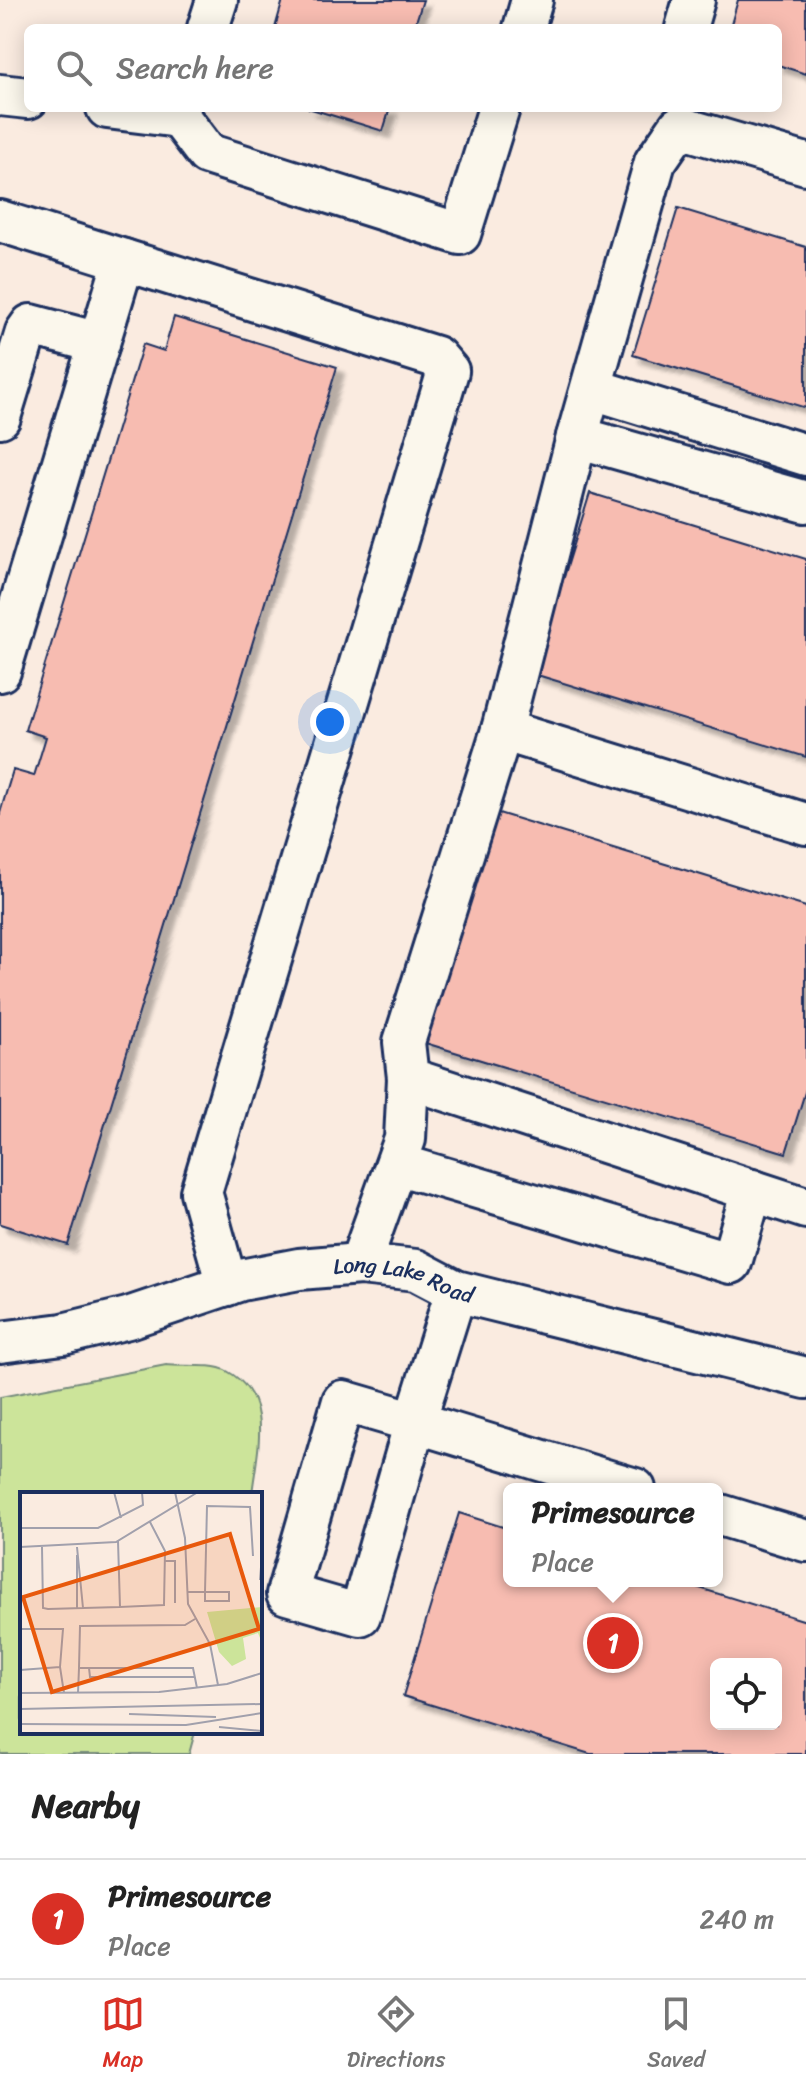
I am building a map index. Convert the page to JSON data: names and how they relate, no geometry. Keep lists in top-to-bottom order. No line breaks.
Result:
{"streets":{"street":["Long Lake Road"]},"page":{"search":"Search here","popup":["Primesource","Place"],"pins":"1","heading":"Nearby","list":[{"mark":"1","name":"Primesource","note":"Place","value":"240 m"}],"nav":["Map","Directions","Saved"]}}
